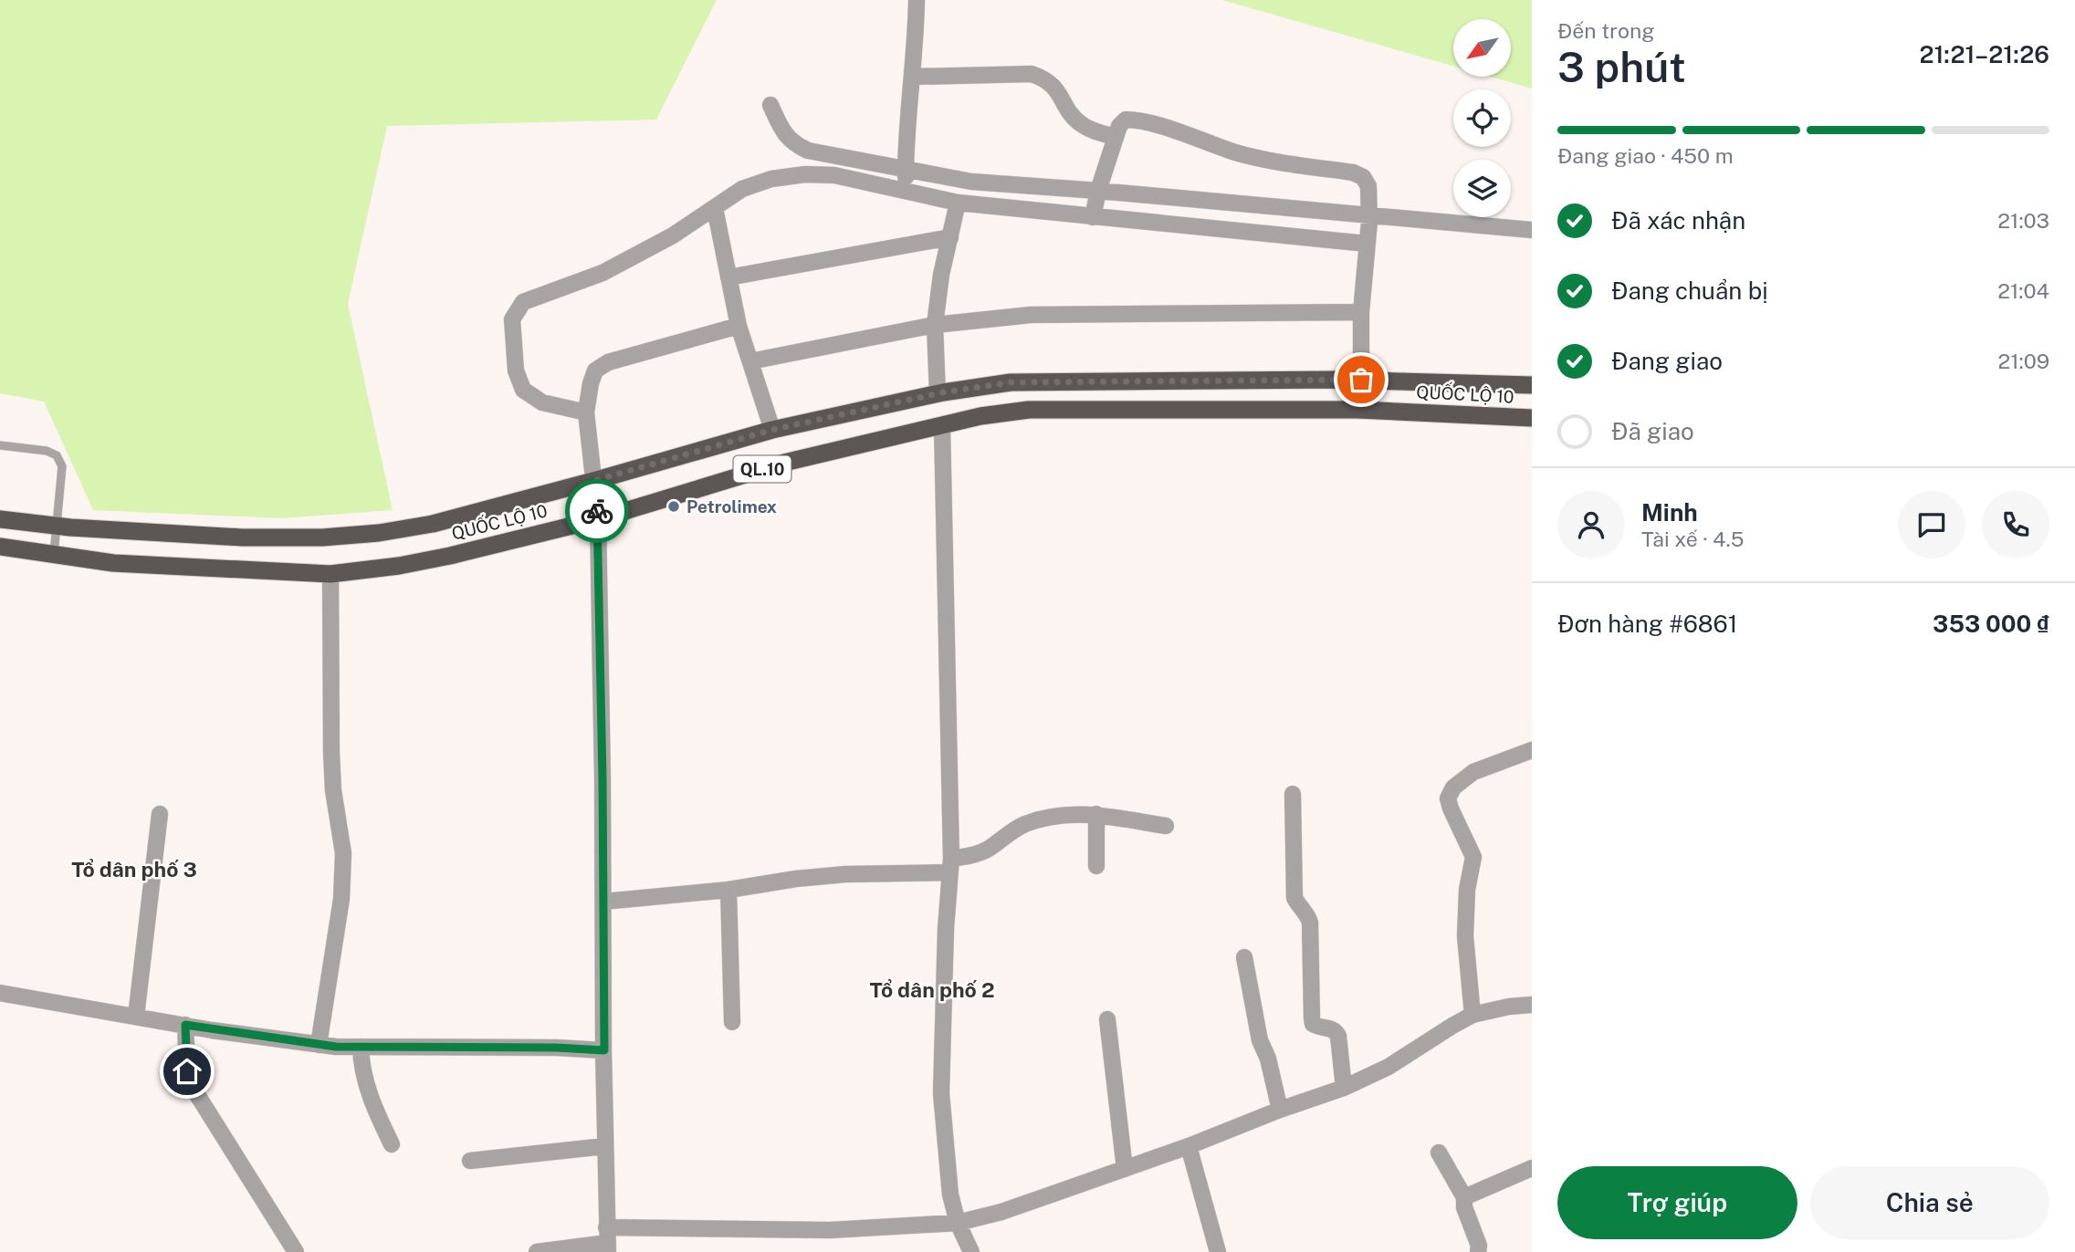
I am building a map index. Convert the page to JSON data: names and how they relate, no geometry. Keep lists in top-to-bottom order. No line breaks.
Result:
{"streets":{"highway":["QUỐC LỘ 10","QL.10"]},"districts":["Tổ dân phố 3","Tổ dân phố 2"],"places":["Petrolimex"],"north":"bottom left","page":{"heading":["3 phút","Đến trong","21:21–21:26"],"panel":["Minh","Tài xế · 4.5","Đơn hàng #6861","353 000 ₫"],"bar":"Đang giao · 450 m","list":[["Đã xác nhận","21:03"],["Đang chuẩn bị","21:04"],["Đang giao","21:09"],"Đã giao"],"buttons":["Trợ giúp","Chia sẻ"]}}
